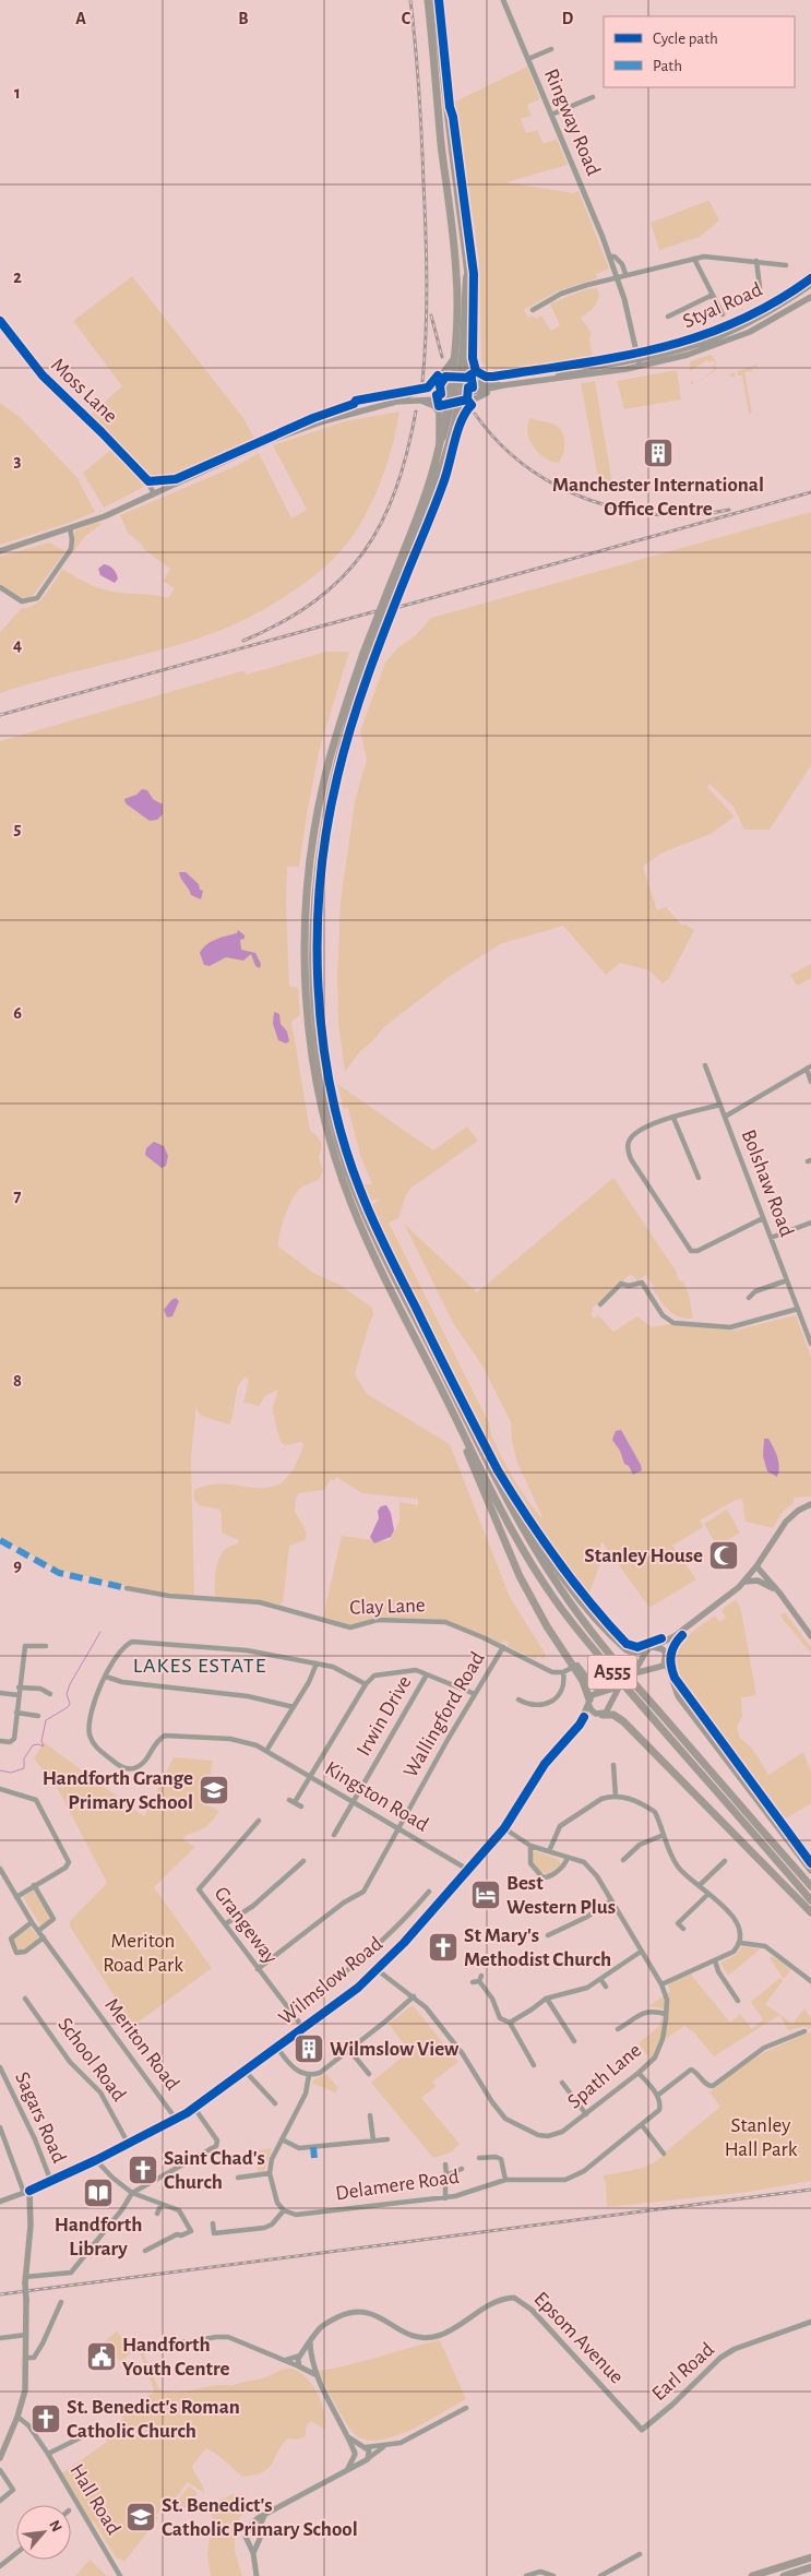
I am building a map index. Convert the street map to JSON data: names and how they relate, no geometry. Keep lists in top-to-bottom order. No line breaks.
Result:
{"streets":{"highway":["A555"],"main road":["Styal Road","Wilmslow Road"],"street":["Ringway Road","Moss Lane","Bolshaw Road","Clay Lane","Wallingford Road","Irwin Drive","Kingston Road","Grangeway","Meriton Road","School Road","Spath Lane","Sagars Road","Delamere Road","Epsom Avenue","Earl Road","Hall Road"]},"crossings":[["Ringway Road","Styal Road"],["Styal Road","Moss Lane"],["Styal Road","A555"],["Clay Lane","Wallingford Road"],["A555","Wilmslow Road"],["Wallingford Road","Kingston Road"],["Wallingford Road","Grangeway"],["Irwin Drive","Kingston Road"],["Kingston Road","Wilmslow Road"],["Grangeway","Wilmslow Road"],["Wilmslow Road","Meriton Road"],["Wilmslow Road","School Road"],["Wilmslow Road","Spath Lane"],["Wilmslow Road","Sagars Road"],["Epsom Avenue","Earl Road"]],"districts":["LAKES ESTATE"],"parks":["Meriton Road Park","Stanley Hall Park"],"places":{"building":["Manchester International Office Centre","Wilmslow View"],"mosque":["Stanley House"],"school or university":["Handforth Grange Primary School","St. Benedict's Catholic Primary School"],"hotel":["Best Western Plus"],"church":["St Mary's Methodist Church","Saint Chad's Church","St. Benedict's Roman Catholic Church"],"library":["Handforth Library"],"public building":["Handforth Youth Centre"]},"legend":["Cycle path","Path"],"north":"top right","grid":{"columns":["A","B","C","D"],"rows":["1","2","3","4","5","6","7","8","9"]}}
